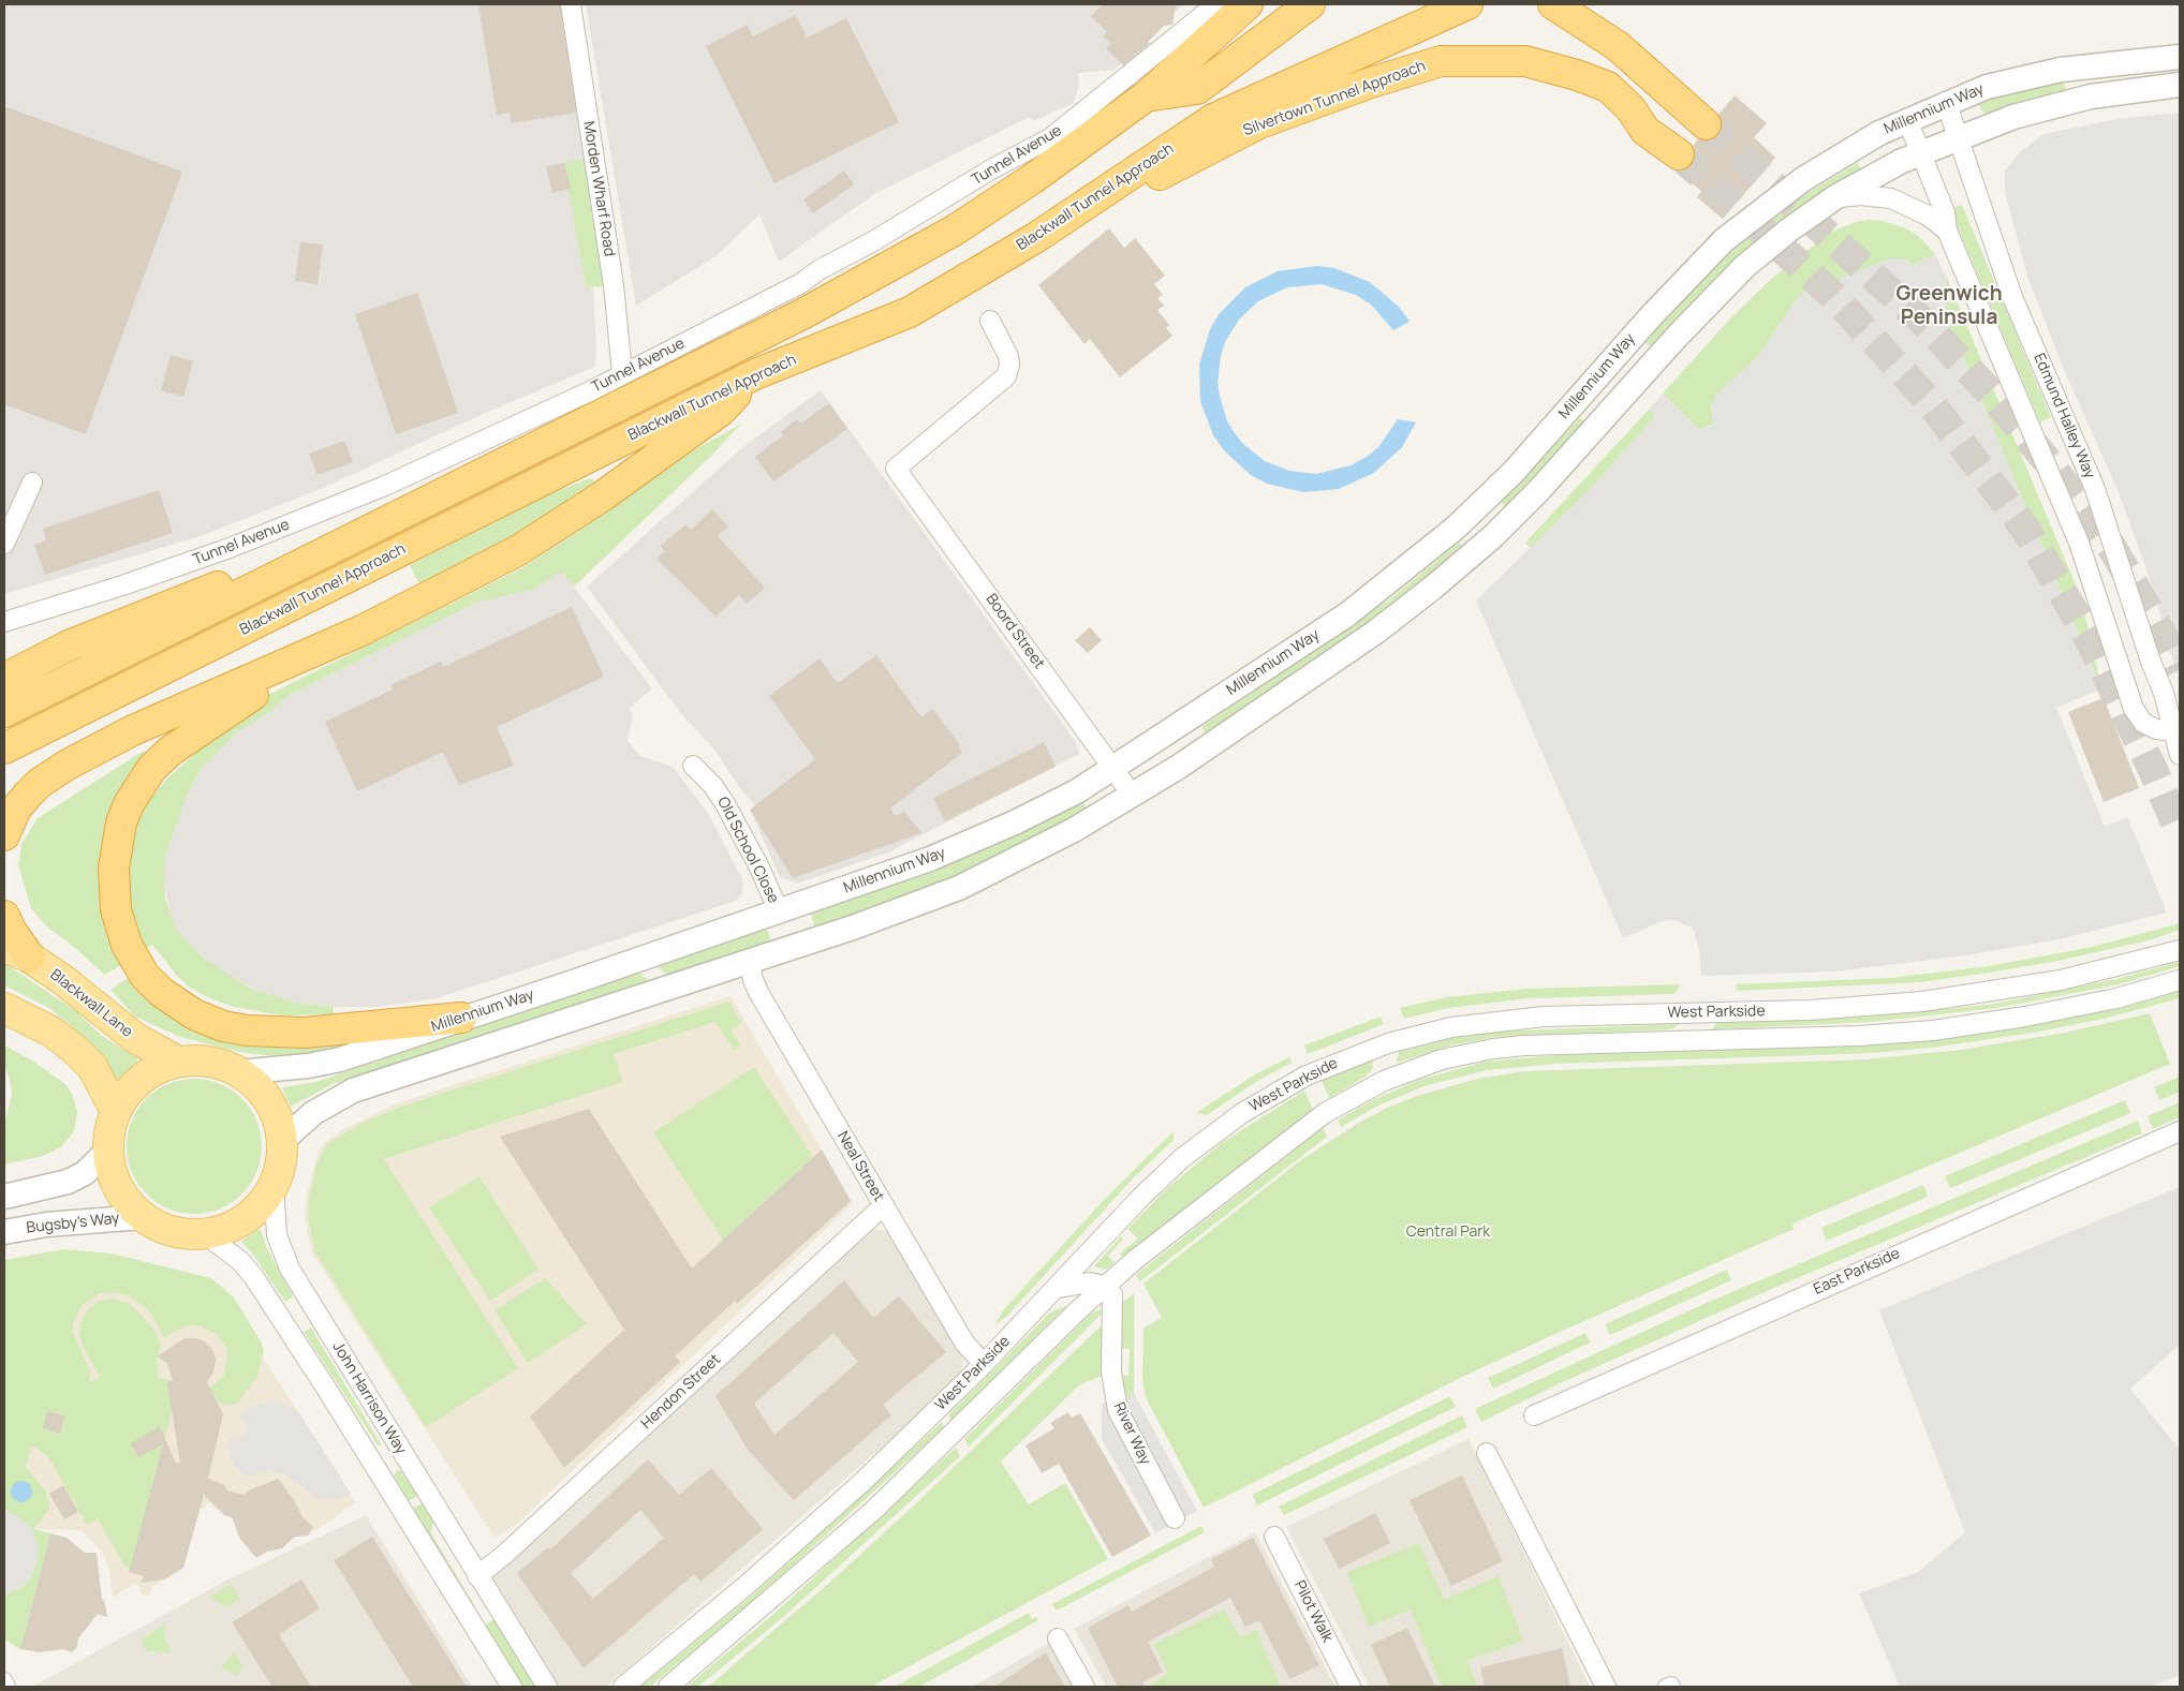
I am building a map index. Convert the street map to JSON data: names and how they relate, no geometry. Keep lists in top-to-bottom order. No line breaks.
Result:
{"streets":{"highway":["Silvertown Tunnel Approach","Blackwall Tunnel Approach"],"main road":["Blackwall Lane"],"street":["Millennium Way","Tunnel Avenue","Morden Wharf Road","Edmund Halley Way","Boord Street","Old School Close","West Parkside","Neal Street","Bugsby's Way","East Parkside","Hendon Street","John Harrison Way","River Way","Pilot Walk"]},"crossings":[["Silvertown Tunnel Approach","Blackwall Tunnel Approach"],["Millennium Way","Edmund Halley Way"],["Millennium Way","Boord Street"],["Millennium Way","Old School Close"],["Millennium Way","Blackwall Lane"],["Millennium Way","Neal Street"],["Millennium Way","Bugsby's Way"],["Millennium Way","John Harrison Way"],["Tunnel Avenue","Morden Wharf Road"],["Blackwall Lane","Bugsby's Way"],["Blackwall Lane","John Harrison Way"],["West Parkside","Neal Street"],["West Parkside","River Way"],["Neal Street","Hendon Street"],["Bugsby's Way","John Harrison Way"],["Hendon Street","John Harrison Way"]],"districts":["Greenwich Peninsula"],"parks":["Central Park"]}
